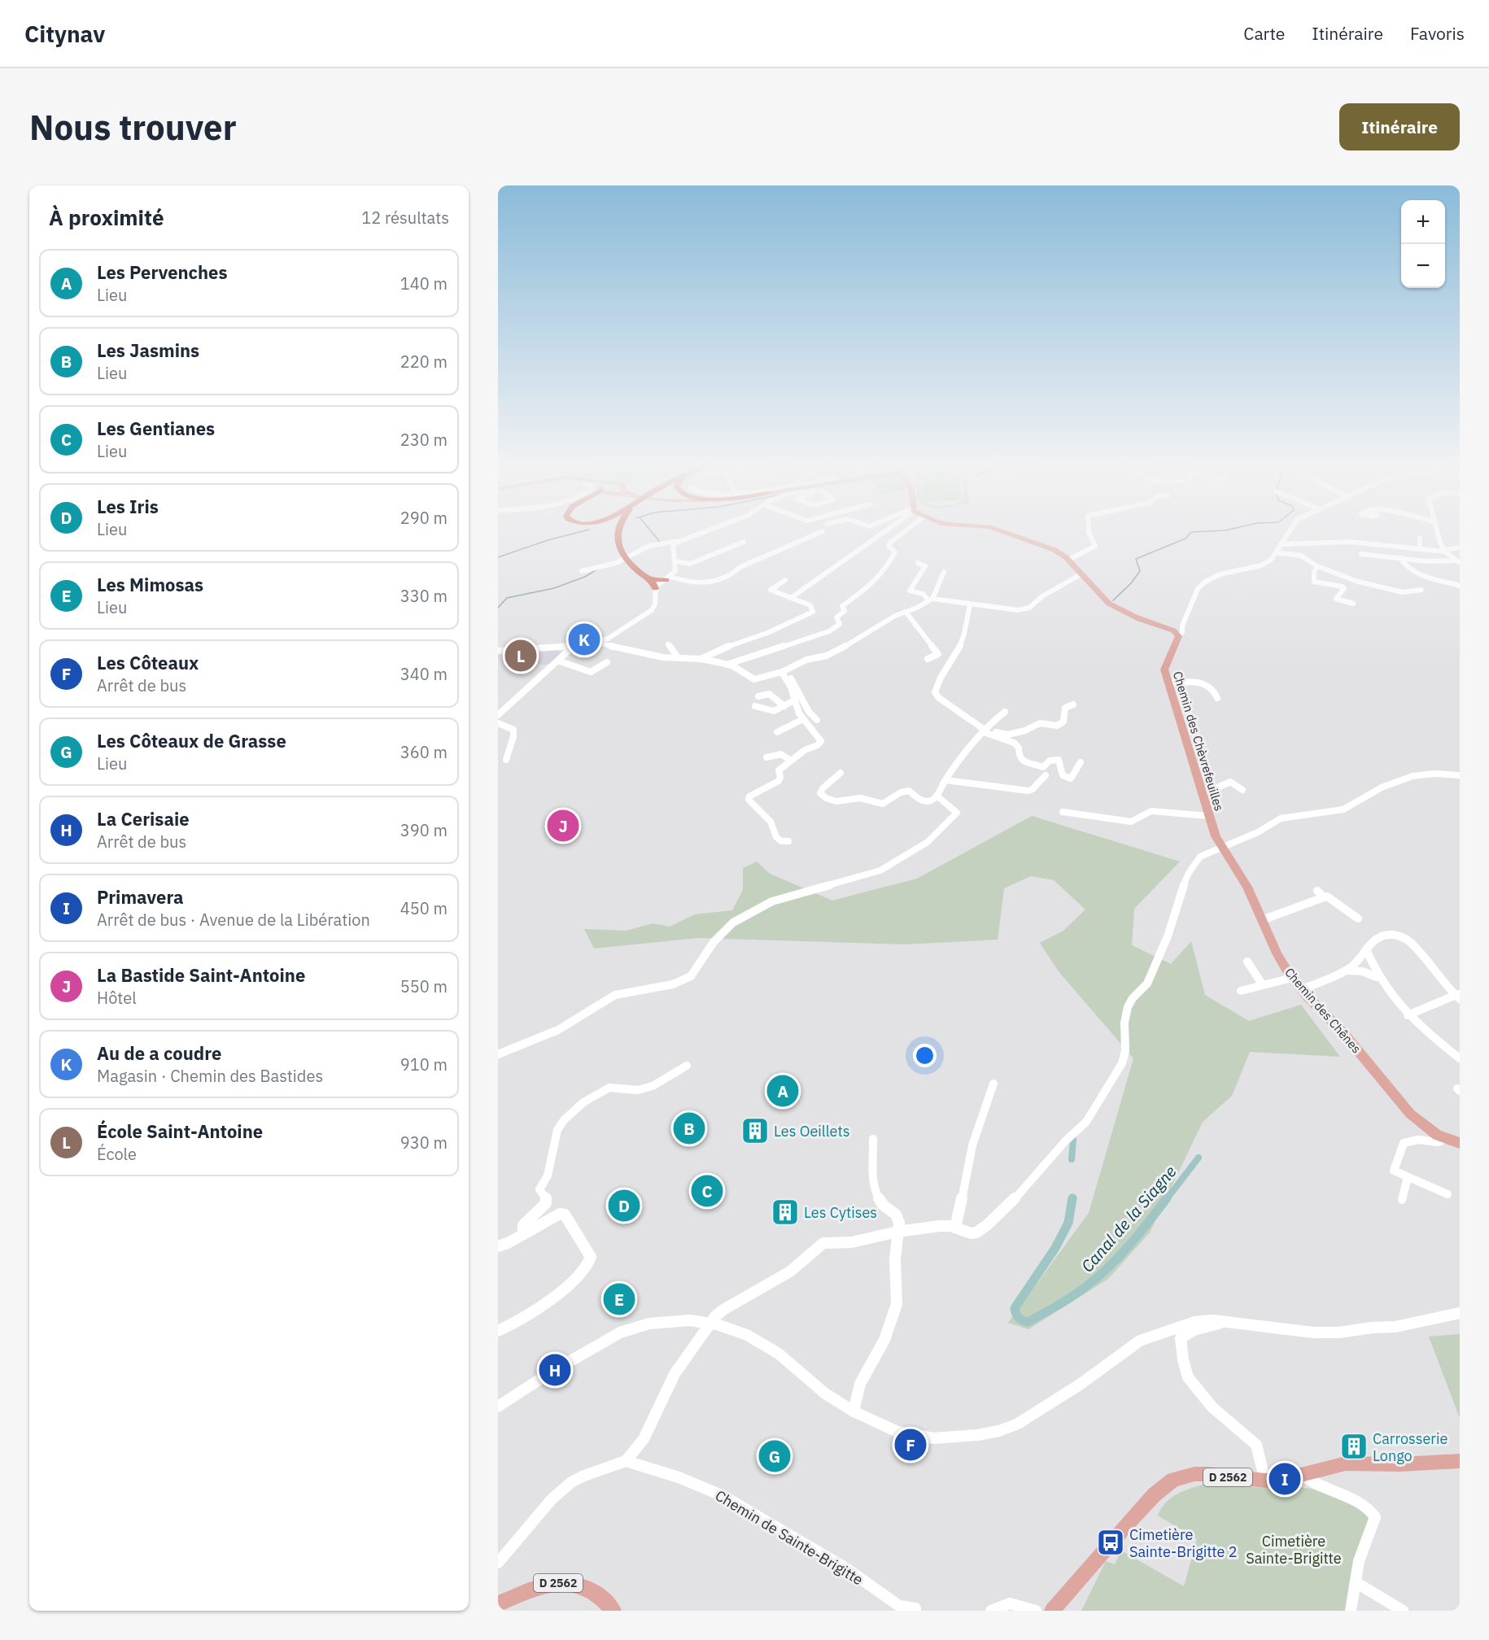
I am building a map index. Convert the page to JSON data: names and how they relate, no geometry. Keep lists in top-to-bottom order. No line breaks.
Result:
{"streets":{"main road":["Chemin des Chèvrefeuilles","Chemin des Chênes","D 2562"],"street":["Chemin de Sainte-Brigitte"]},"crossings":[["Chemin des Chèvrefeuilles","Chemin des Chênes"]],"water":["Canal de la Siagne"],"parks":["Cimetière Sainte-Brigitte"],"places":{"building":["Les Oeillets","Les Cytises","Carrosserie Longo"],"bus stop":["Cimetière Sainte-Brigitte 2"]},"page":{"header":"Citynav","nav":["Carte","Itinéraire","Favoris"],"buttons":"Itinéraire","title":"Nous trouver","heading":["À proximité","12 résultats"],"map_buttons":["+","−"],"list":[{"mark":"A","name":"Les Pervenches","note":"Lieu","value":"140 m"},{"mark":"B","name":"Les Jasmins","note":"Lieu","value":"220 m"},{"mark":"C","name":"Les Gentianes","note":"Lieu","value":"230 m"},{"mark":"D","name":"Les Iris","note":"Lieu","value":"290 m"},{"mark":"E","name":"Les Mimosas","note":"Lieu","value":"330 m"},{"mark":"F","name":"Les Côteaux","note":"Arrêt de bus","value":"340 m"},{"mark":"G","name":"Les Côteaux de Grasse","note":"Lieu","value":"360 m"},{"mark":"H","name":"La Cerisaie","note":"Arrêt de bus","value":"390 m"},{"mark":"I","name":"Primavera","note":"Arrêt de bus · Avenue de la Libération","value":"450 m"},{"mark":"J","name":"La Bastide Saint-Antoine","note":"Hôtel","value":"550 m"},{"mark":"K","name":"Au de a coudre","note":"Magasin · Chemin des Bastides","value":"910 m"},{"mark":"L","name":"École Saint-Antoine","note":"École","value":"930 m"}],"pins":["K","L","J","A","B","C","D","E","H","F","G","I"]}}
